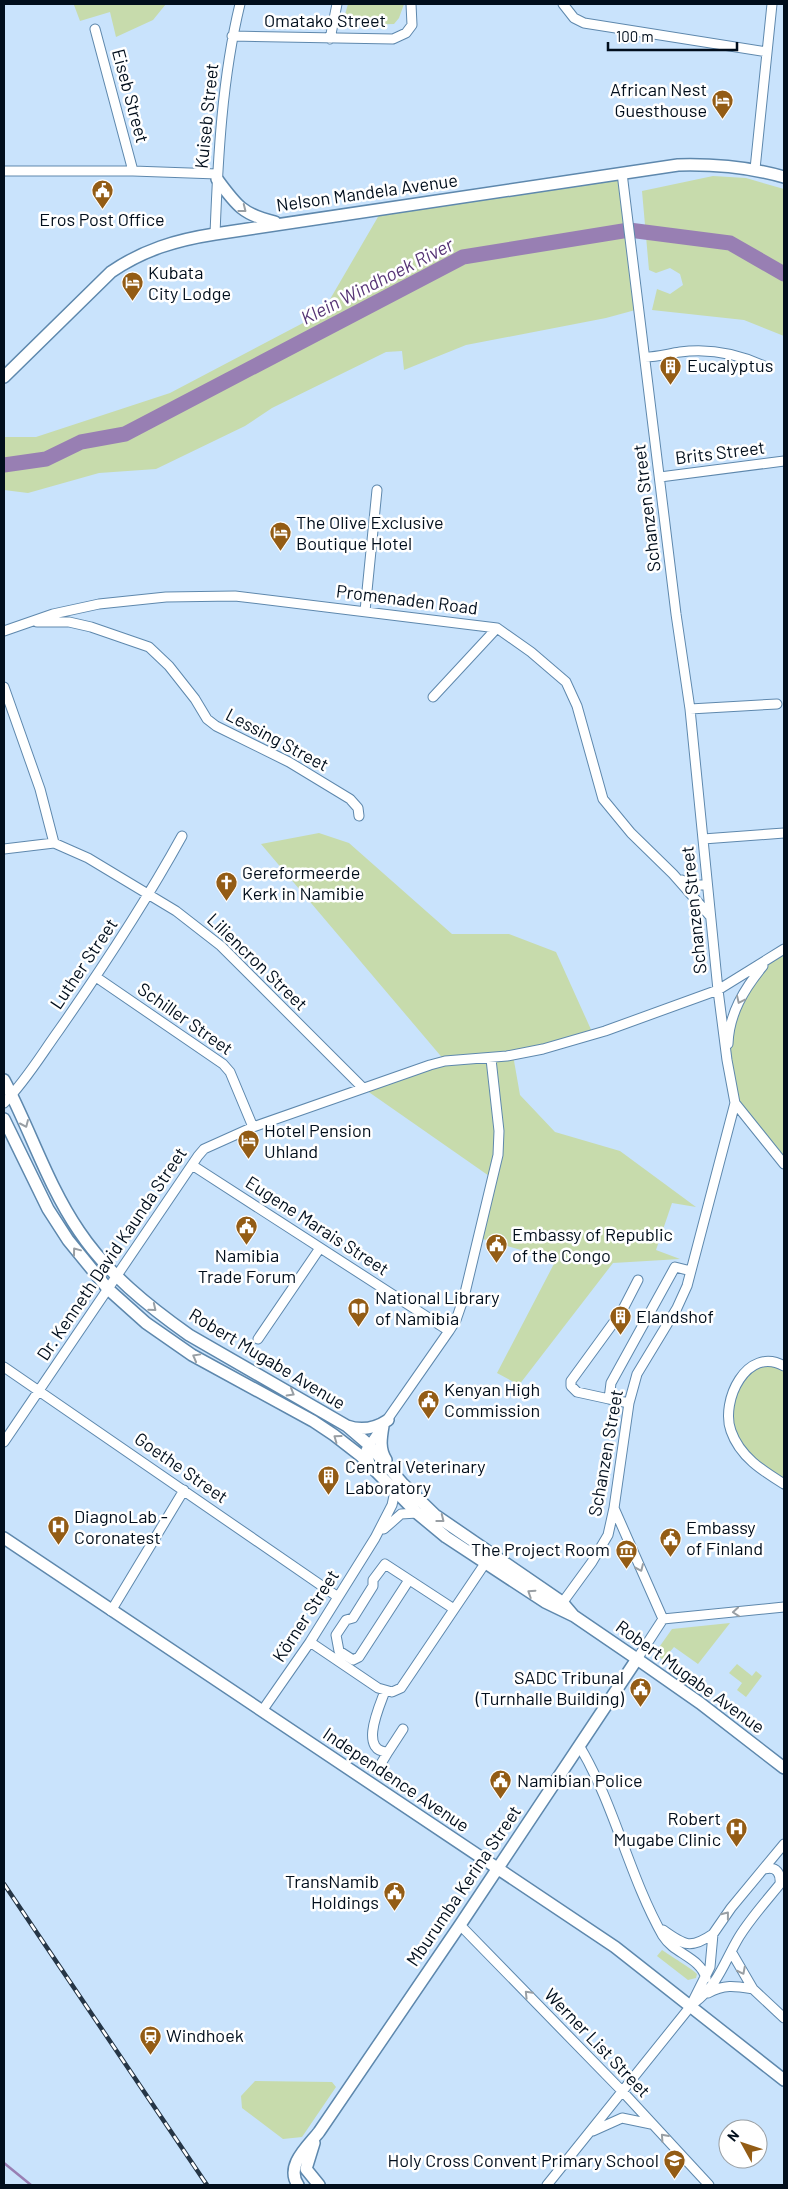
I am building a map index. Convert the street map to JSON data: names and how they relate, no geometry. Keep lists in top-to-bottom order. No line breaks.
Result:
{"streets":{"main road":["Nelson Mandela Avenue","Robert Mugabe Avenue","Independence Avenue","Mburumba Kerina Street"],"street":["Omatako Street","Eiseb Street","Kuiseb Street","Brits Street","Schanzen Street","Promenaden Road","Lessing Street","Liliencron Street","Luther Street","Schiller Street","Eugene Marais Street","Dr. Kenneth David Kaunda Street","Goethe Street","Körner Street","Werner List Street"]},"crossings":[["Omatako Street","Kuiseb Street"],["Kuiseb Street","Nelson Mandela Avenue"],["Nelson Mandela Avenue","Schanzen Street"],["Brits Street","Schanzen Street"],["Schanzen Street","Promenaden Road"],["Schanzen Street","Dr. Kenneth David Kaunda Street"],["Schanzen Street","Robert Mugabe Avenue"],["Promenaden Road","Lessing Street"],["Liliencron Street","Luther Street"],["Liliencron Street","Dr. Kenneth David Kaunda Street"],["Luther Street","Schiller Street"],["Luther Street","Robert Mugabe Avenue"],["Schiller Street","Dr. Kenneth David Kaunda Street"],["Eugene Marais Street","Dr. Kenneth David Kaunda Street"],["Dr. Kenneth David Kaunda Street","Robert Mugabe Avenue"],["Dr. Kenneth David Kaunda Street","Goethe Street"],["Robert Mugabe Avenue","Körner Street"],["Robert Mugabe Avenue","Mburumba Kerina Street"],["Goethe Street","Körner Street"],["Körner Street","Independence Avenue"],["Independence Avenue","Mburumba Kerina Street"],["Mburumba Kerina Street","Werner List Street"]],"one_way":["Werner List Street"],"water":["Klein Windhoek River"],"places":{"hotel":["African Nest Guesthouse","Kubata City Lodge","The Olive Exclusive Boutique Hotel","Hotel Pension Uhland"],"public building":["Eros Post Office","Namibia Trade Forum","Embassy of Republic of the Congo","Kenyan High Commission","Embassy of Finland","SADC Tribunal (Turnhalle Building)","Namibian Police","TransNamib Holdings"],"building":["Eucalyptus","Elandshof","Central Veterinary Laboratory"],"church":["Gereformeerde Kerk in Namibie"],"library":["National Library of Namibia"],"hospital":["DiagnoLab - Coronatest","Robert Mugabe Clinic"],"museum":["The Project Room"],"station":["Windhoek"],"school or university":["Holy Cross Convent Primary School"]},"scale_bar":"100 m","north":"top left"}
